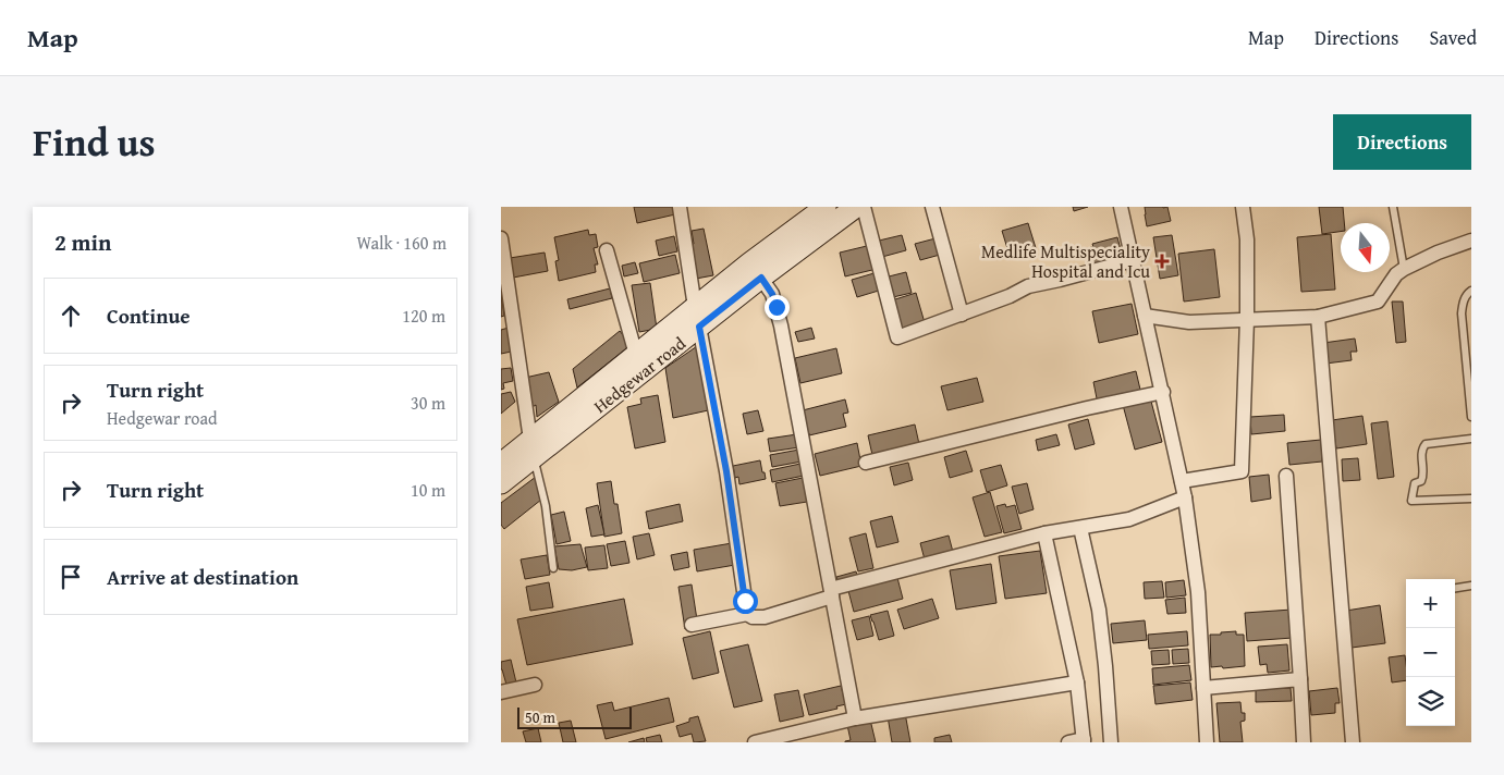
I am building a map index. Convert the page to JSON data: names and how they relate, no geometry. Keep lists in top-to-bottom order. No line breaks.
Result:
{"streets":{"main road":["Hedgewar road"]},"places":{"health":["Medlife Multispeciality Hospital and Icu"]},"scale_bar":"50 m","north":"bottom","page":{"header":"Map","nav":["Map","Directions","Saved"],"title":"Find us","buttons":"Directions","heading":["2 min","Walk · 160 m"],"list":[["Continue","120 m"],["Turn right","Hedgewar road","30 m"],["Turn right","10 m"],"Arrive at destination"],"map_buttons":["+","−"],"scale":"50 m"}}
